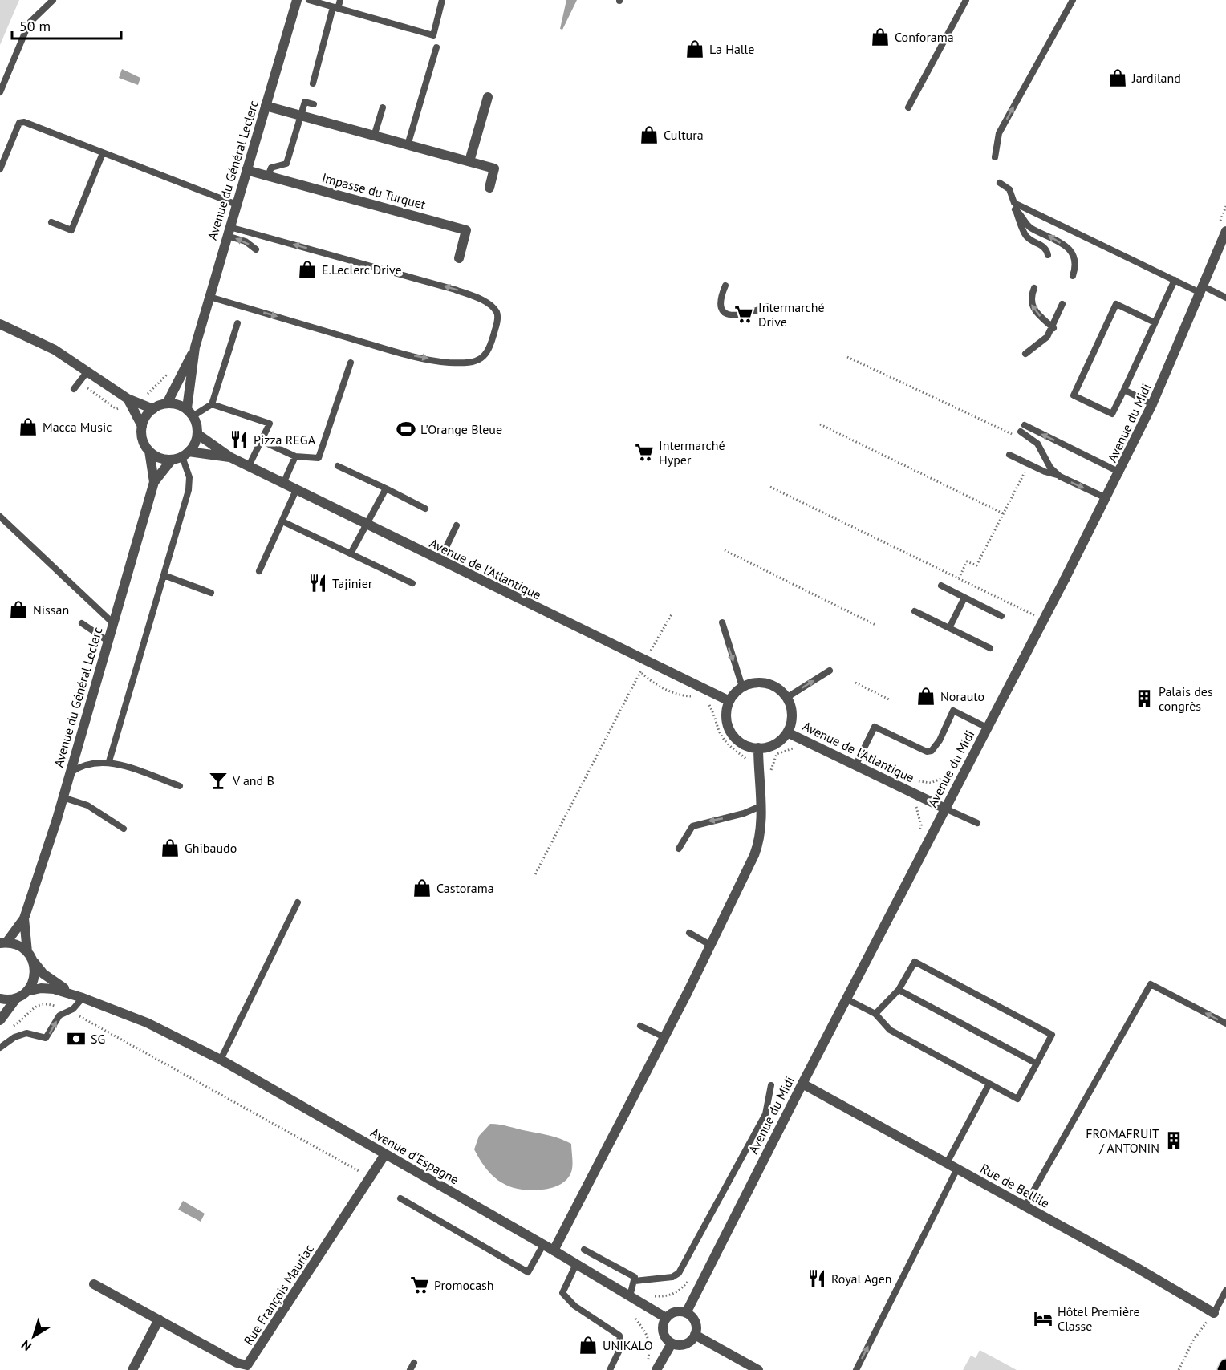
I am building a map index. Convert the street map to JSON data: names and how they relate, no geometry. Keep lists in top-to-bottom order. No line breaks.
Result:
{"streets":{"street":["Avenue du Général Leclerc","Impasse du Turquet","Avenue du Midi","Avenue de l'Atlantique","Avenue d'Espagne","Rue de Bellile","Rue François Mauriac"]},"crossings":[["Avenue du Général Leclerc","Impasse du Turquet"],["Avenue du Général Leclerc","Avenue de l'Atlantique"],["Avenue du Midi","Avenue de l'Atlantique"],["Avenue du Midi","Avenue d'Espagne"],["Avenue du Midi","Rue de Bellile"],["Avenue d'Espagne","Rue François Mauriac"]],"places":{"shop":["Conforama","La Halle","Jardiland","Cultura","E.Leclerc Drive","Macca Music","Nissan","Norauto","Ghibaudo","Castorama","UNIKALO"],"supermarket":["Intermarché Drive","Intermarché Hyper","Promocash"],"sports":["L'Orange Bleue"],"restaurant":["Pizza REGA","Tajinier","Royal Agen"],"building":["Palais des congrès","FROMAFRUIT / ANTONIN"],"bar":["V and B"],"bank":["SG"],"hotel":["Hôtel Première Classe"]},"scale_bar":"50 m","north":"bottom left"}
